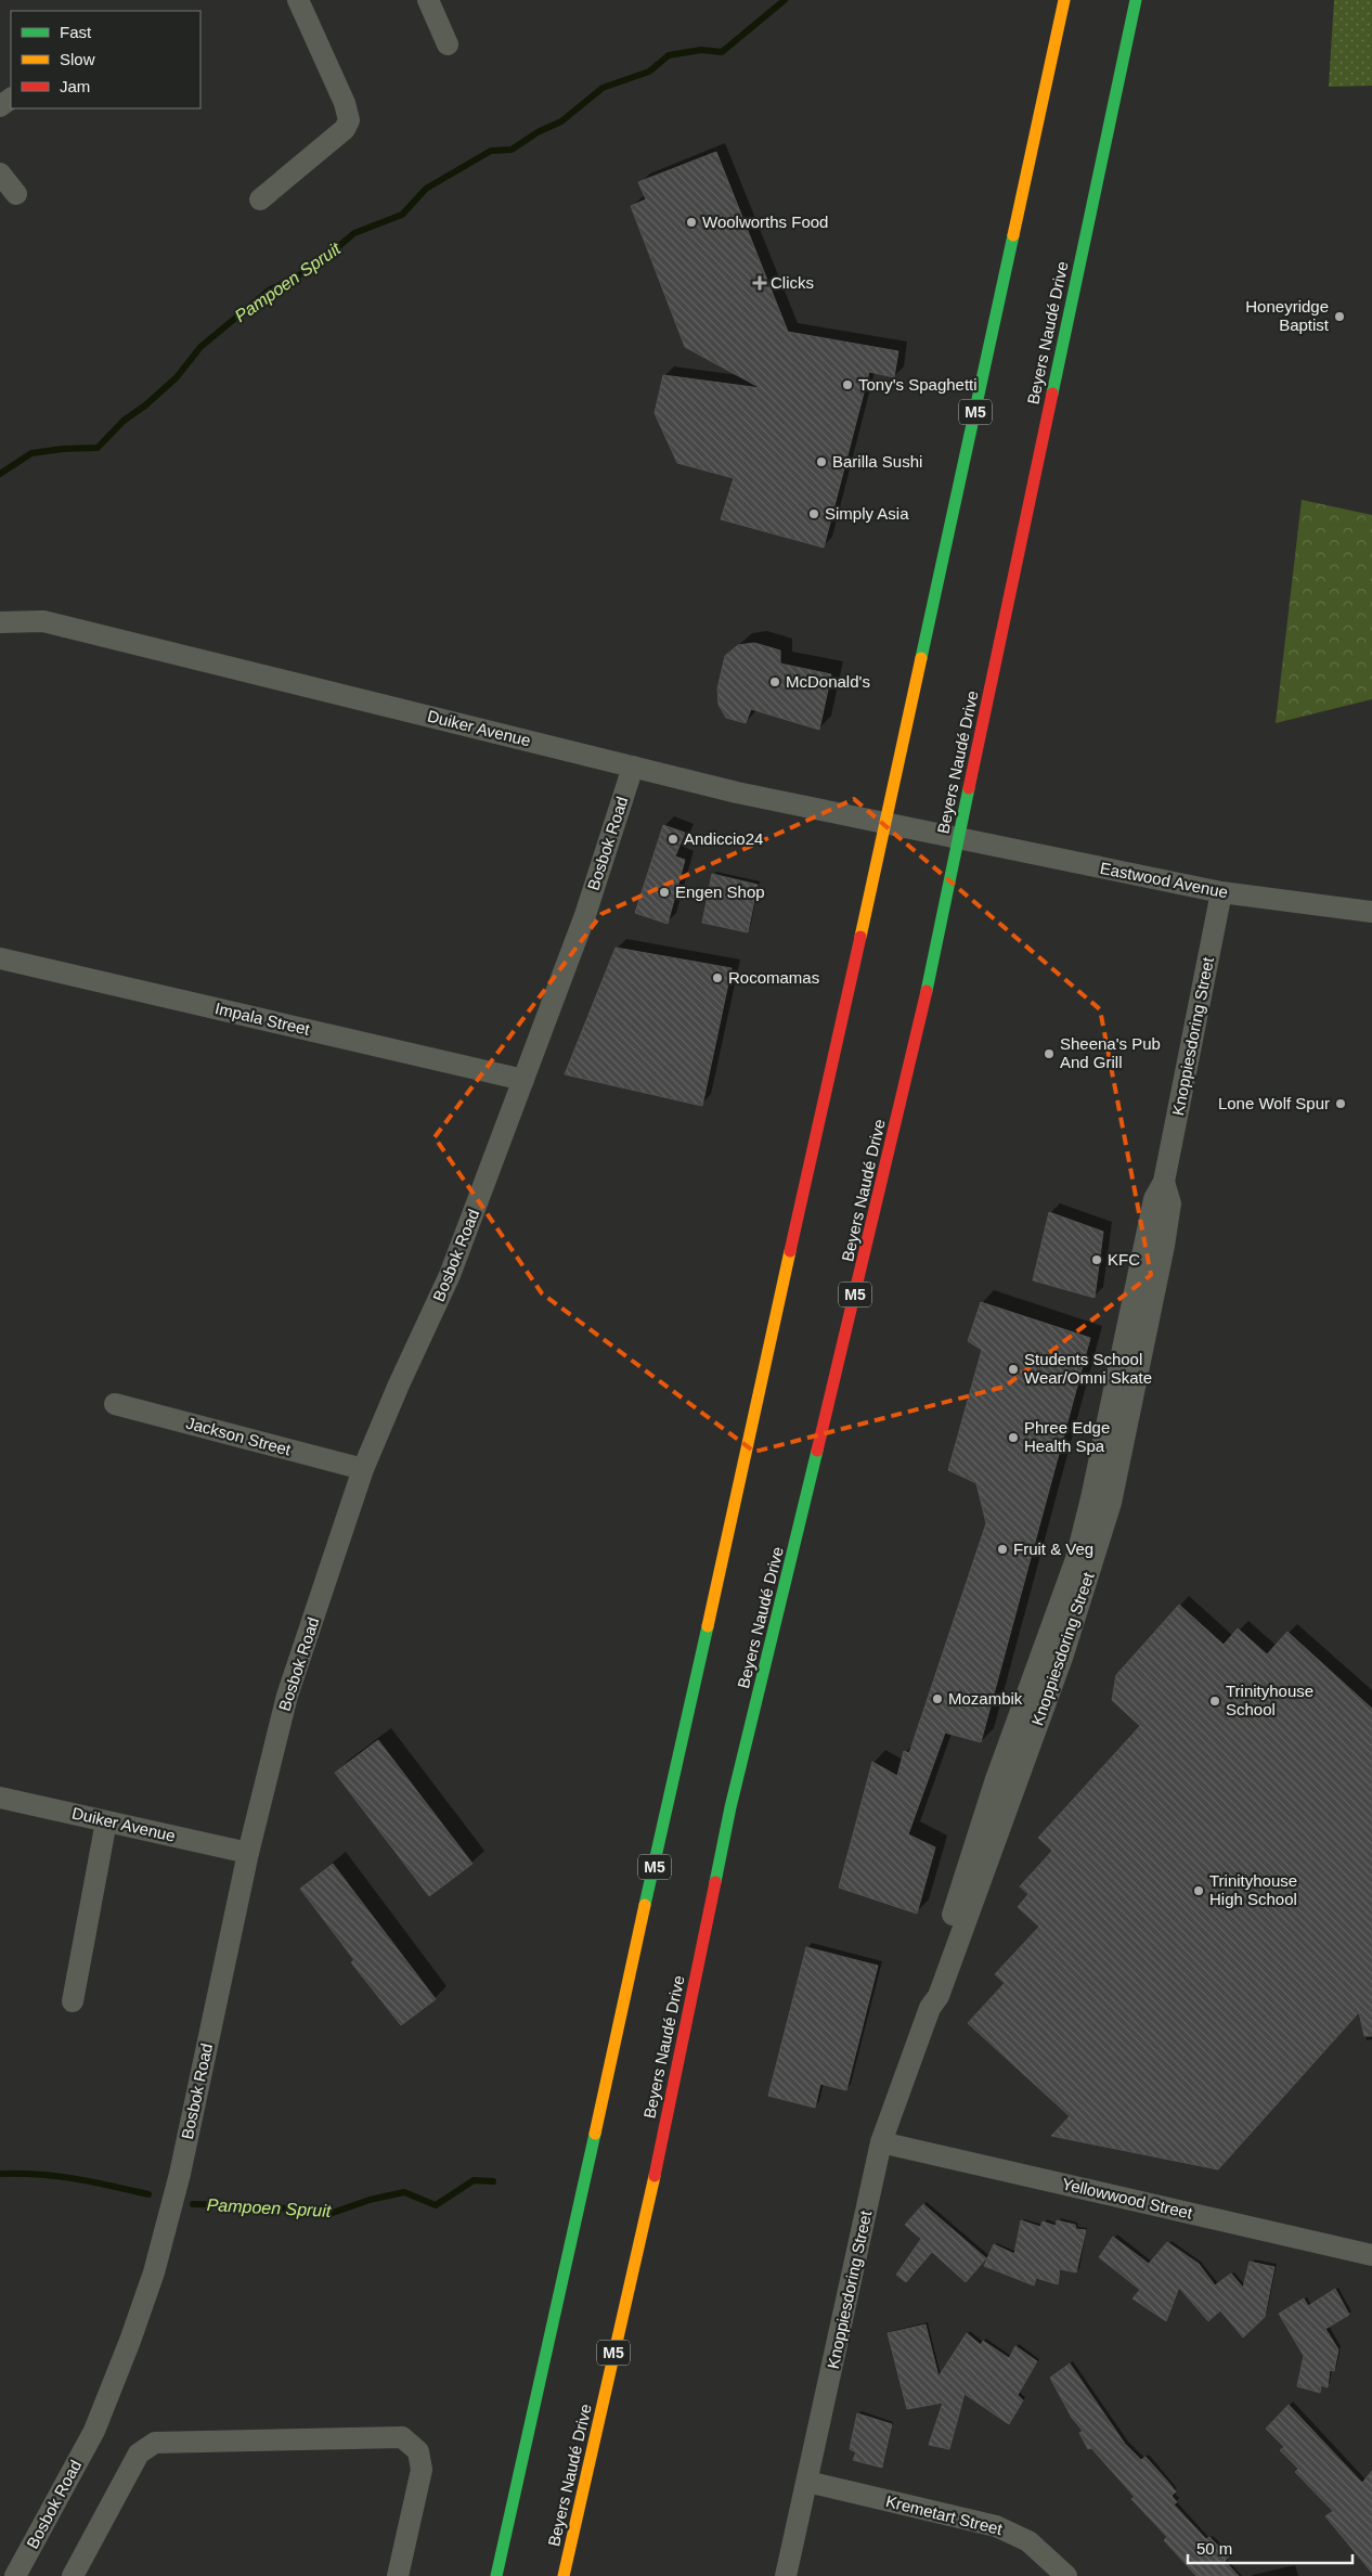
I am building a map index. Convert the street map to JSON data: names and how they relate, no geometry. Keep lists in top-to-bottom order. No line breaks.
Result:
{"streets":{"main road":["Beyers Naudé Drive","M5"],"street":["Duiker Avenue","Bosbok Road","Eastwood Avenue","Impala Street","Knoppiesdoring Street","Jackson Street","Yellowwood Street","Kremetart Street"]},"crossings":[["Beyers Naudé Drive","Duiker Avenue"],["Beyers Naudé Drive","Eastwood Avenue"],["M5","Duiker Avenue"],["Duiker Avenue","Bosbok Road"],["Duiker Avenue","Eastwood Avenue"],["Bosbok Road","Impala Street"],["Bosbok Road","Jackson Street"],["Eastwood Avenue","Knoppiesdoring Street"],["Knoppiesdoring Street","Yellowwood Street"],["Knoppiesdoring Street","Kremetart Street"]],"water":["Pampoen Spruit"],"places":{"other":["Woolworths Food","Honeyridge Baptist","Tony's Spaghetti","Barilla Sushi","Simply Asia","McDonald's","Andiccio24","Engen Shop","Rocomamas","Sheena's Pub And Grill","Lone Wolf Spur","KFC","Students School Wear/Omni Skate","Phree Edge Health Spa","Fruit & Veg","Mozambik","Trinityhouse School","Trinityhouse High School"],"health":["Clicks"]},"legend":["Fast","Slow","Jam"],"scale_bar":"50 m"}
